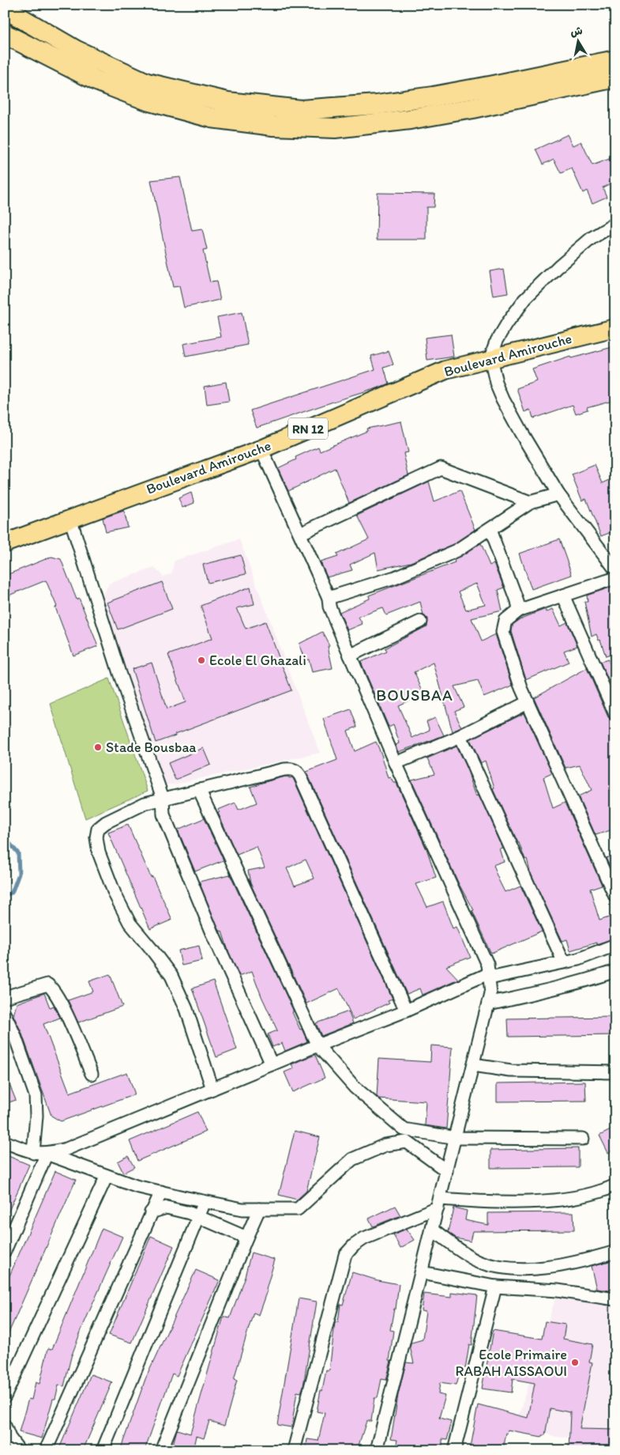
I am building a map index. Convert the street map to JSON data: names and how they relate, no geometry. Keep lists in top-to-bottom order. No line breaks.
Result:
{"streets":{"main road":["Boulevard Amirouche","RN 12"]},"districts":["BOUSBAA"],"places":["Ecole El Ghazali","Stade Bousbaa","Ecole Primaire RABAH AISSAOUI"],"north":"top"}
